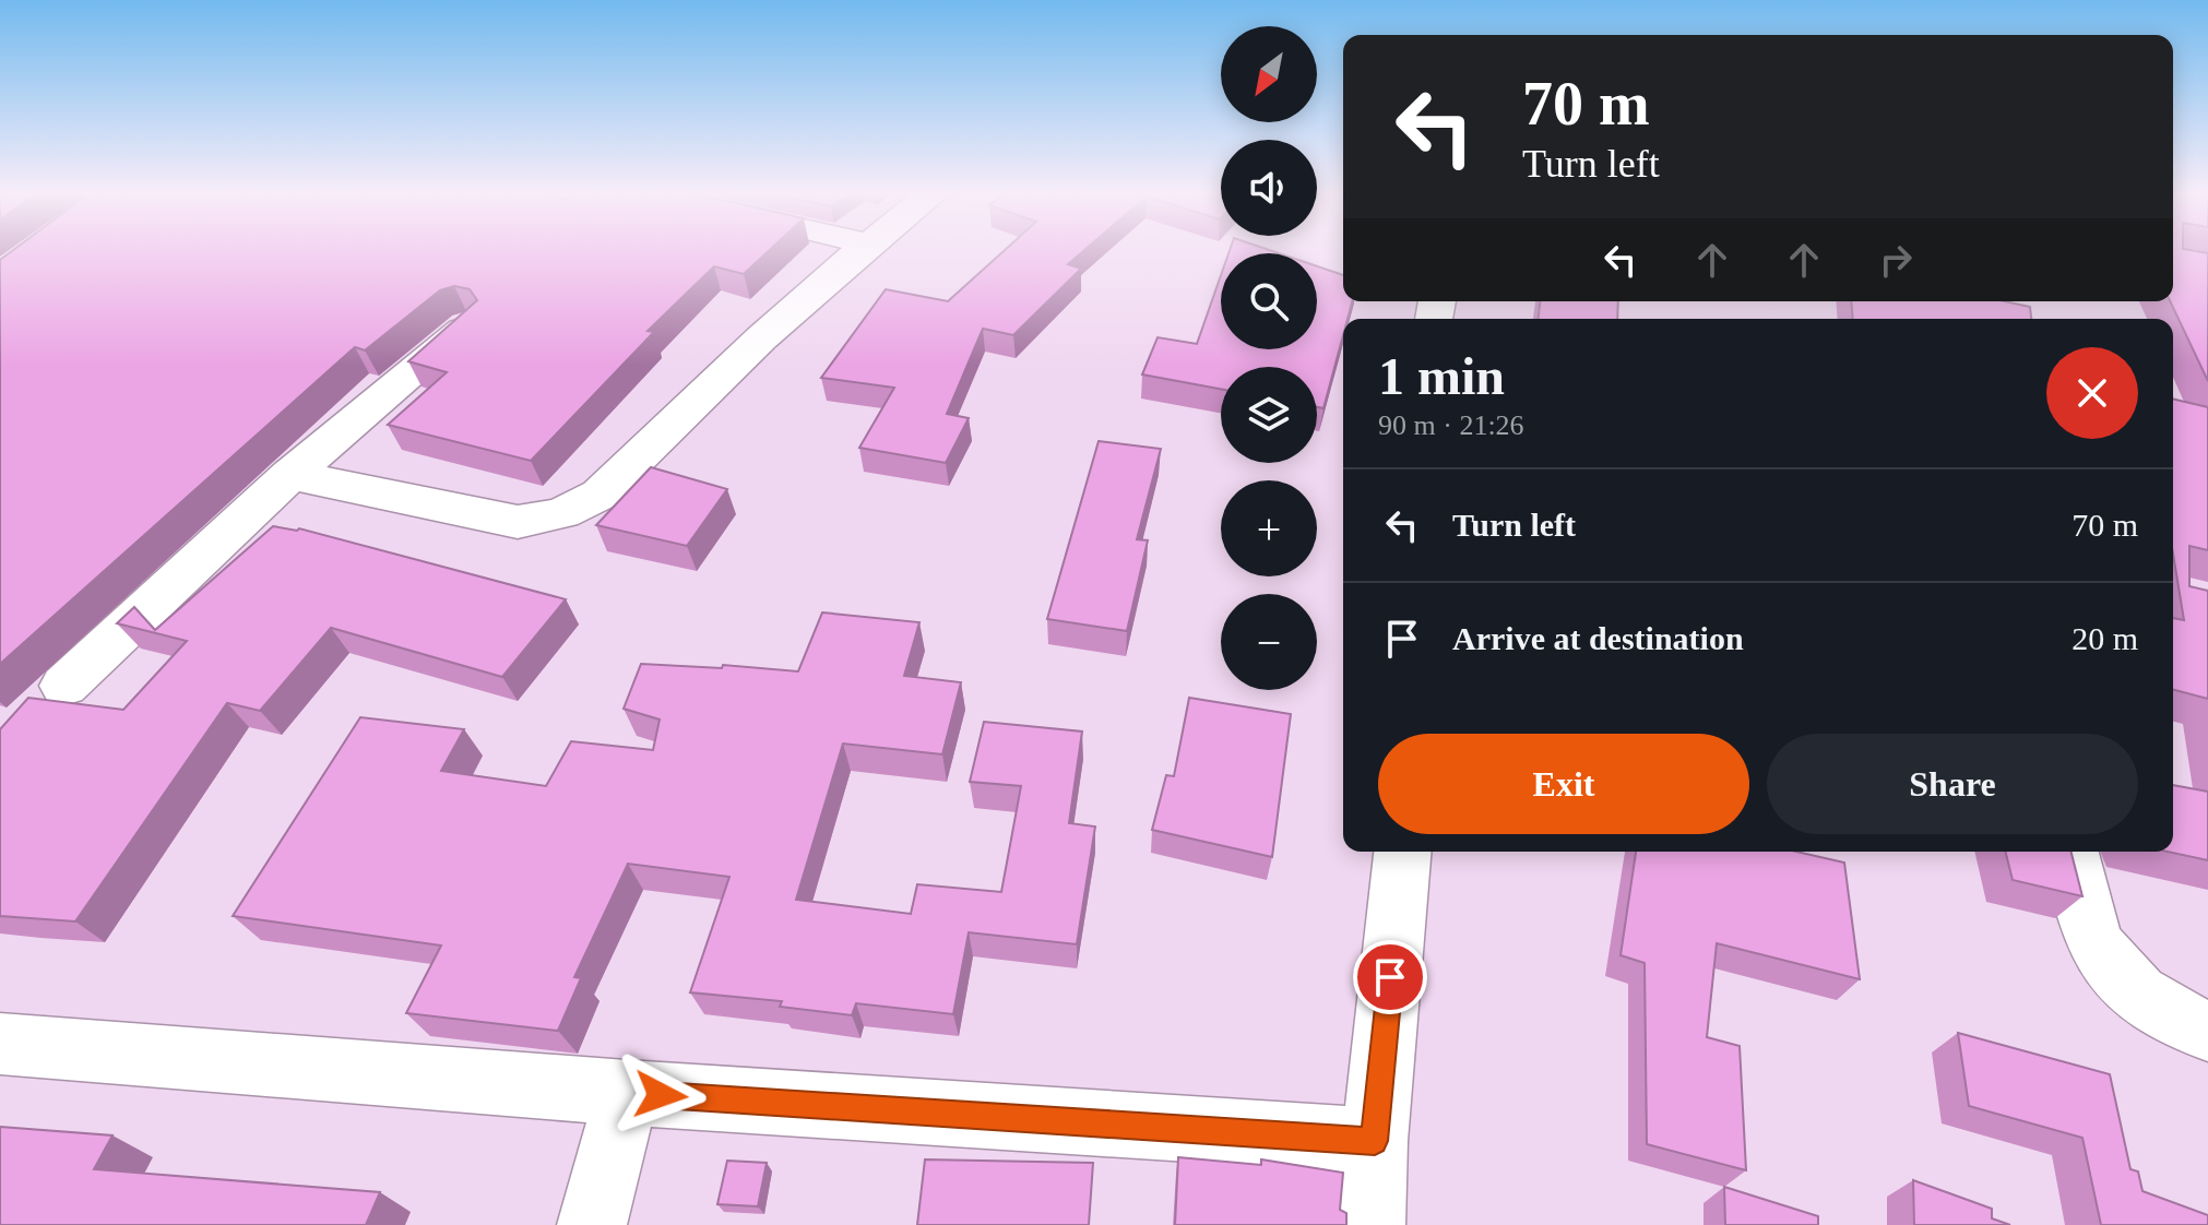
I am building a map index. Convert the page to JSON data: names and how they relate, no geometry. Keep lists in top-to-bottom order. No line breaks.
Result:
{"north":"bottom left","page":{"map_buttons":["+","−"],"turn":["70 m","Turn left"],"heading":["1 min","90 m · 21:26"],"list":[{"name":"Turn left","value":"70 m"},{"name":"Arrive at destination","value":"20 m"}],"buttons":["Exit","Share"]}}
